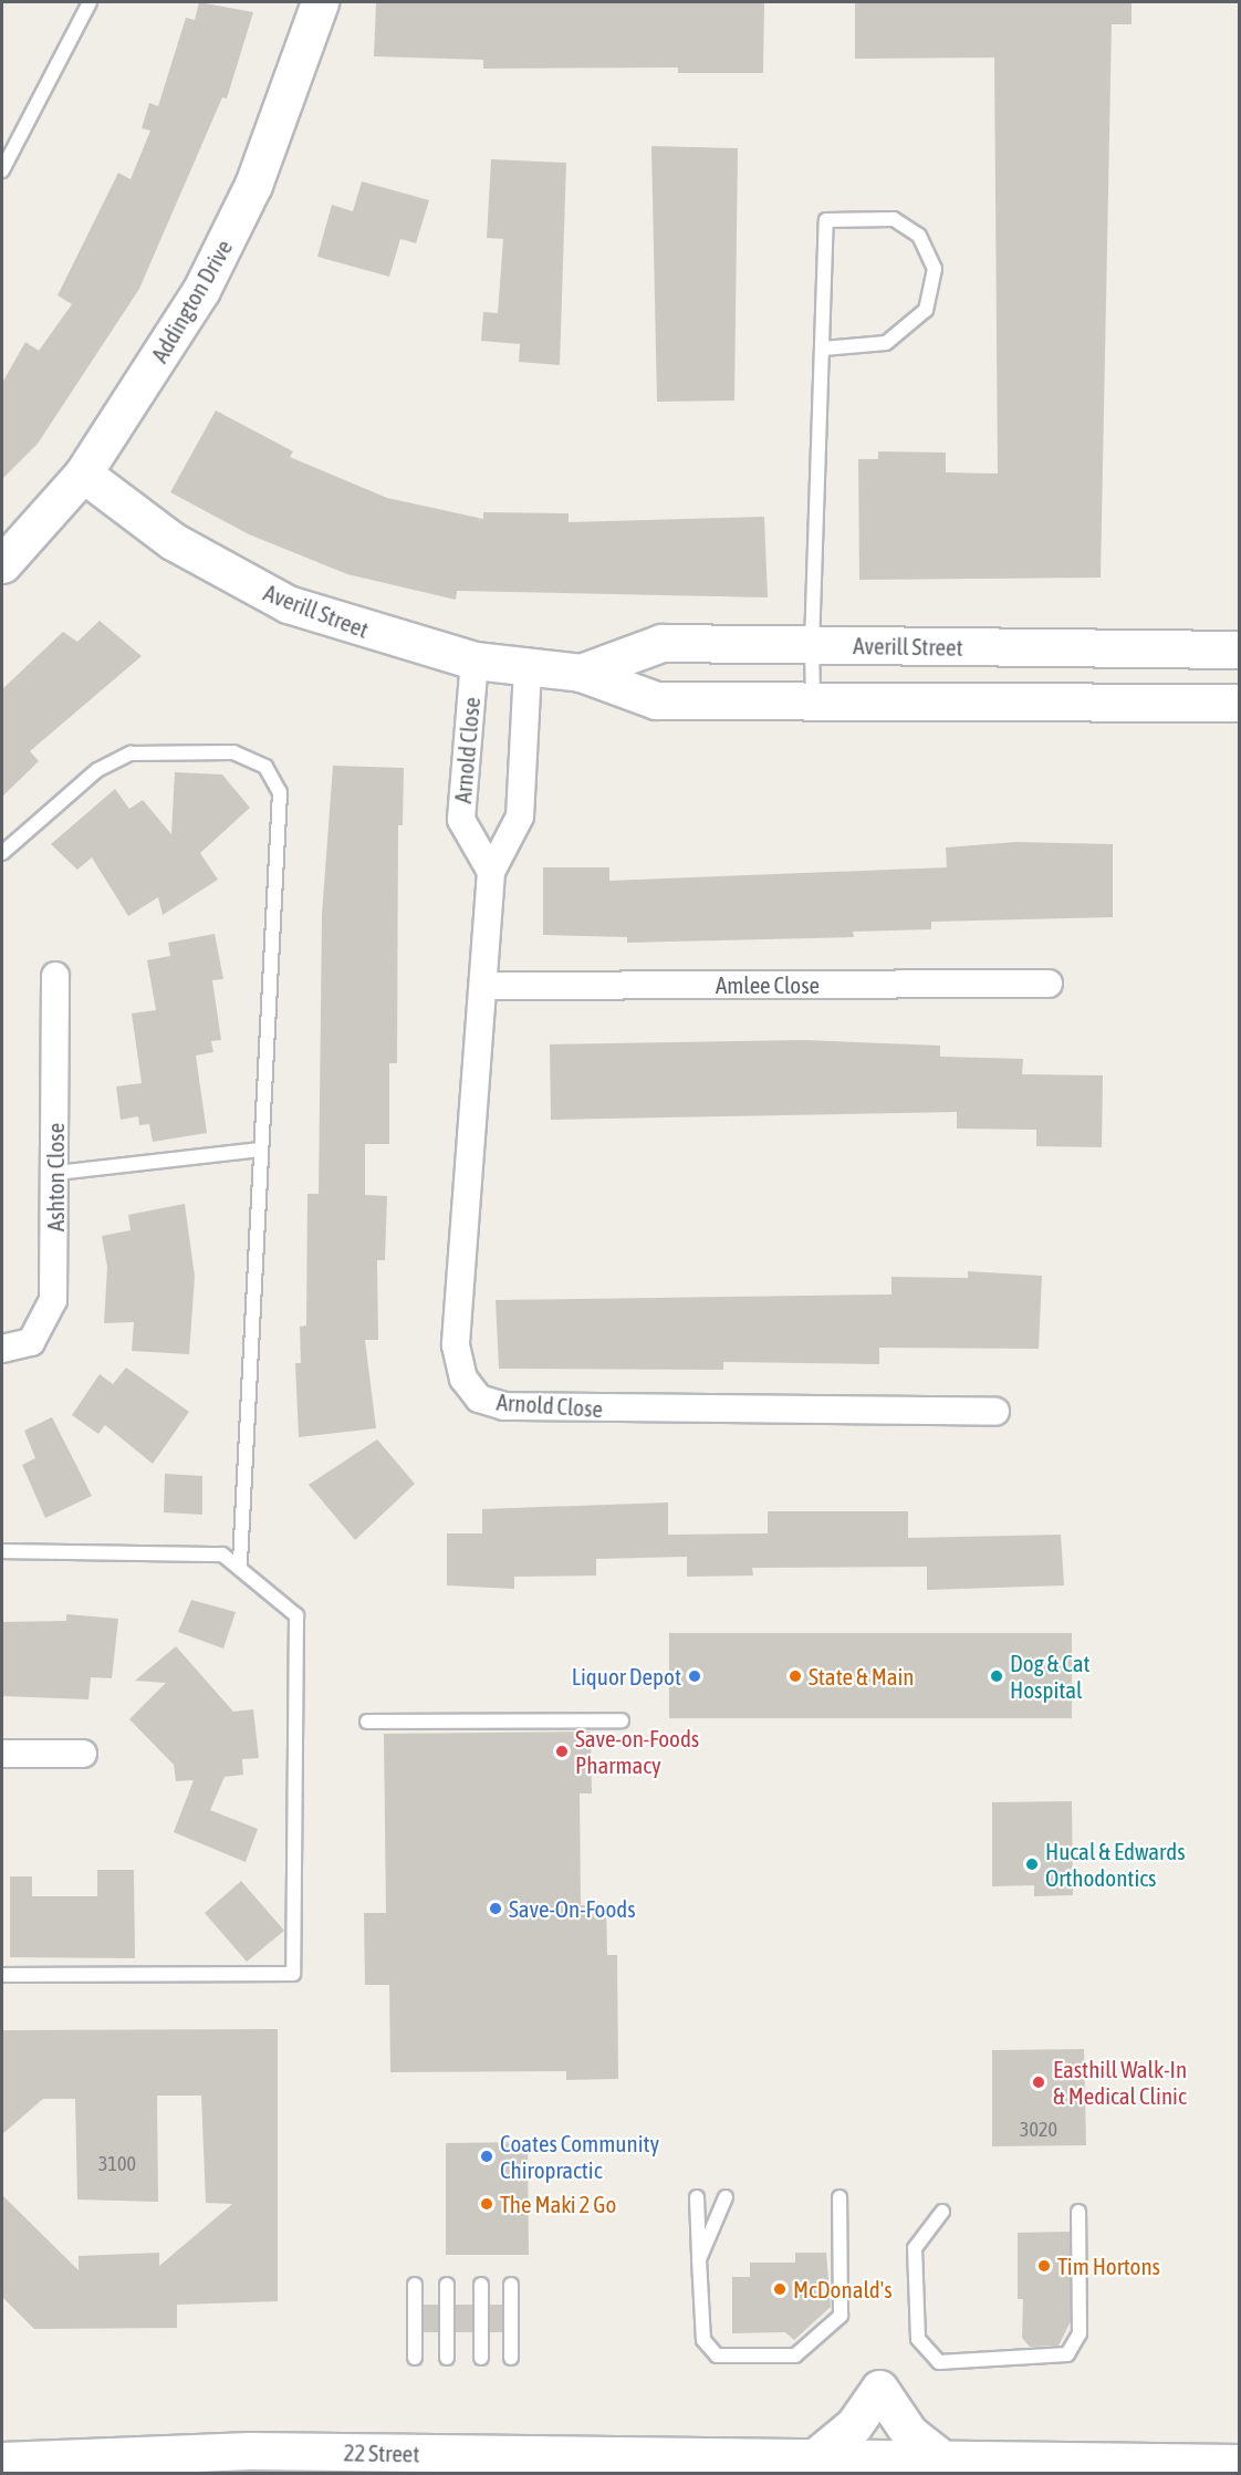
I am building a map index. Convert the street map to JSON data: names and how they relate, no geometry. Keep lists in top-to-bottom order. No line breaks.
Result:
{"streets":{"street":["Addington Drive","Averill Street","Arnold Close","Amlee Close","Ashton Close","22 Street"]},"crossings":[["Addington Drive","Averill Street"],["Averill Street","Arnold Close"],["Arnold Close","Amlee Close"]],"places":["Liquor Depot","State & Main","Dog & Cat Hospital","Save-on-Foods Pharmacy","Hucal & Edwards Orthodontics","Save-On-Foods","Easthill Walk-In & Medical Clinic","Coates Community Chiropractic","The Maki 2 Go","Tim Hortons","McDonald's"],"house_numbers":["3020","3100"]}
